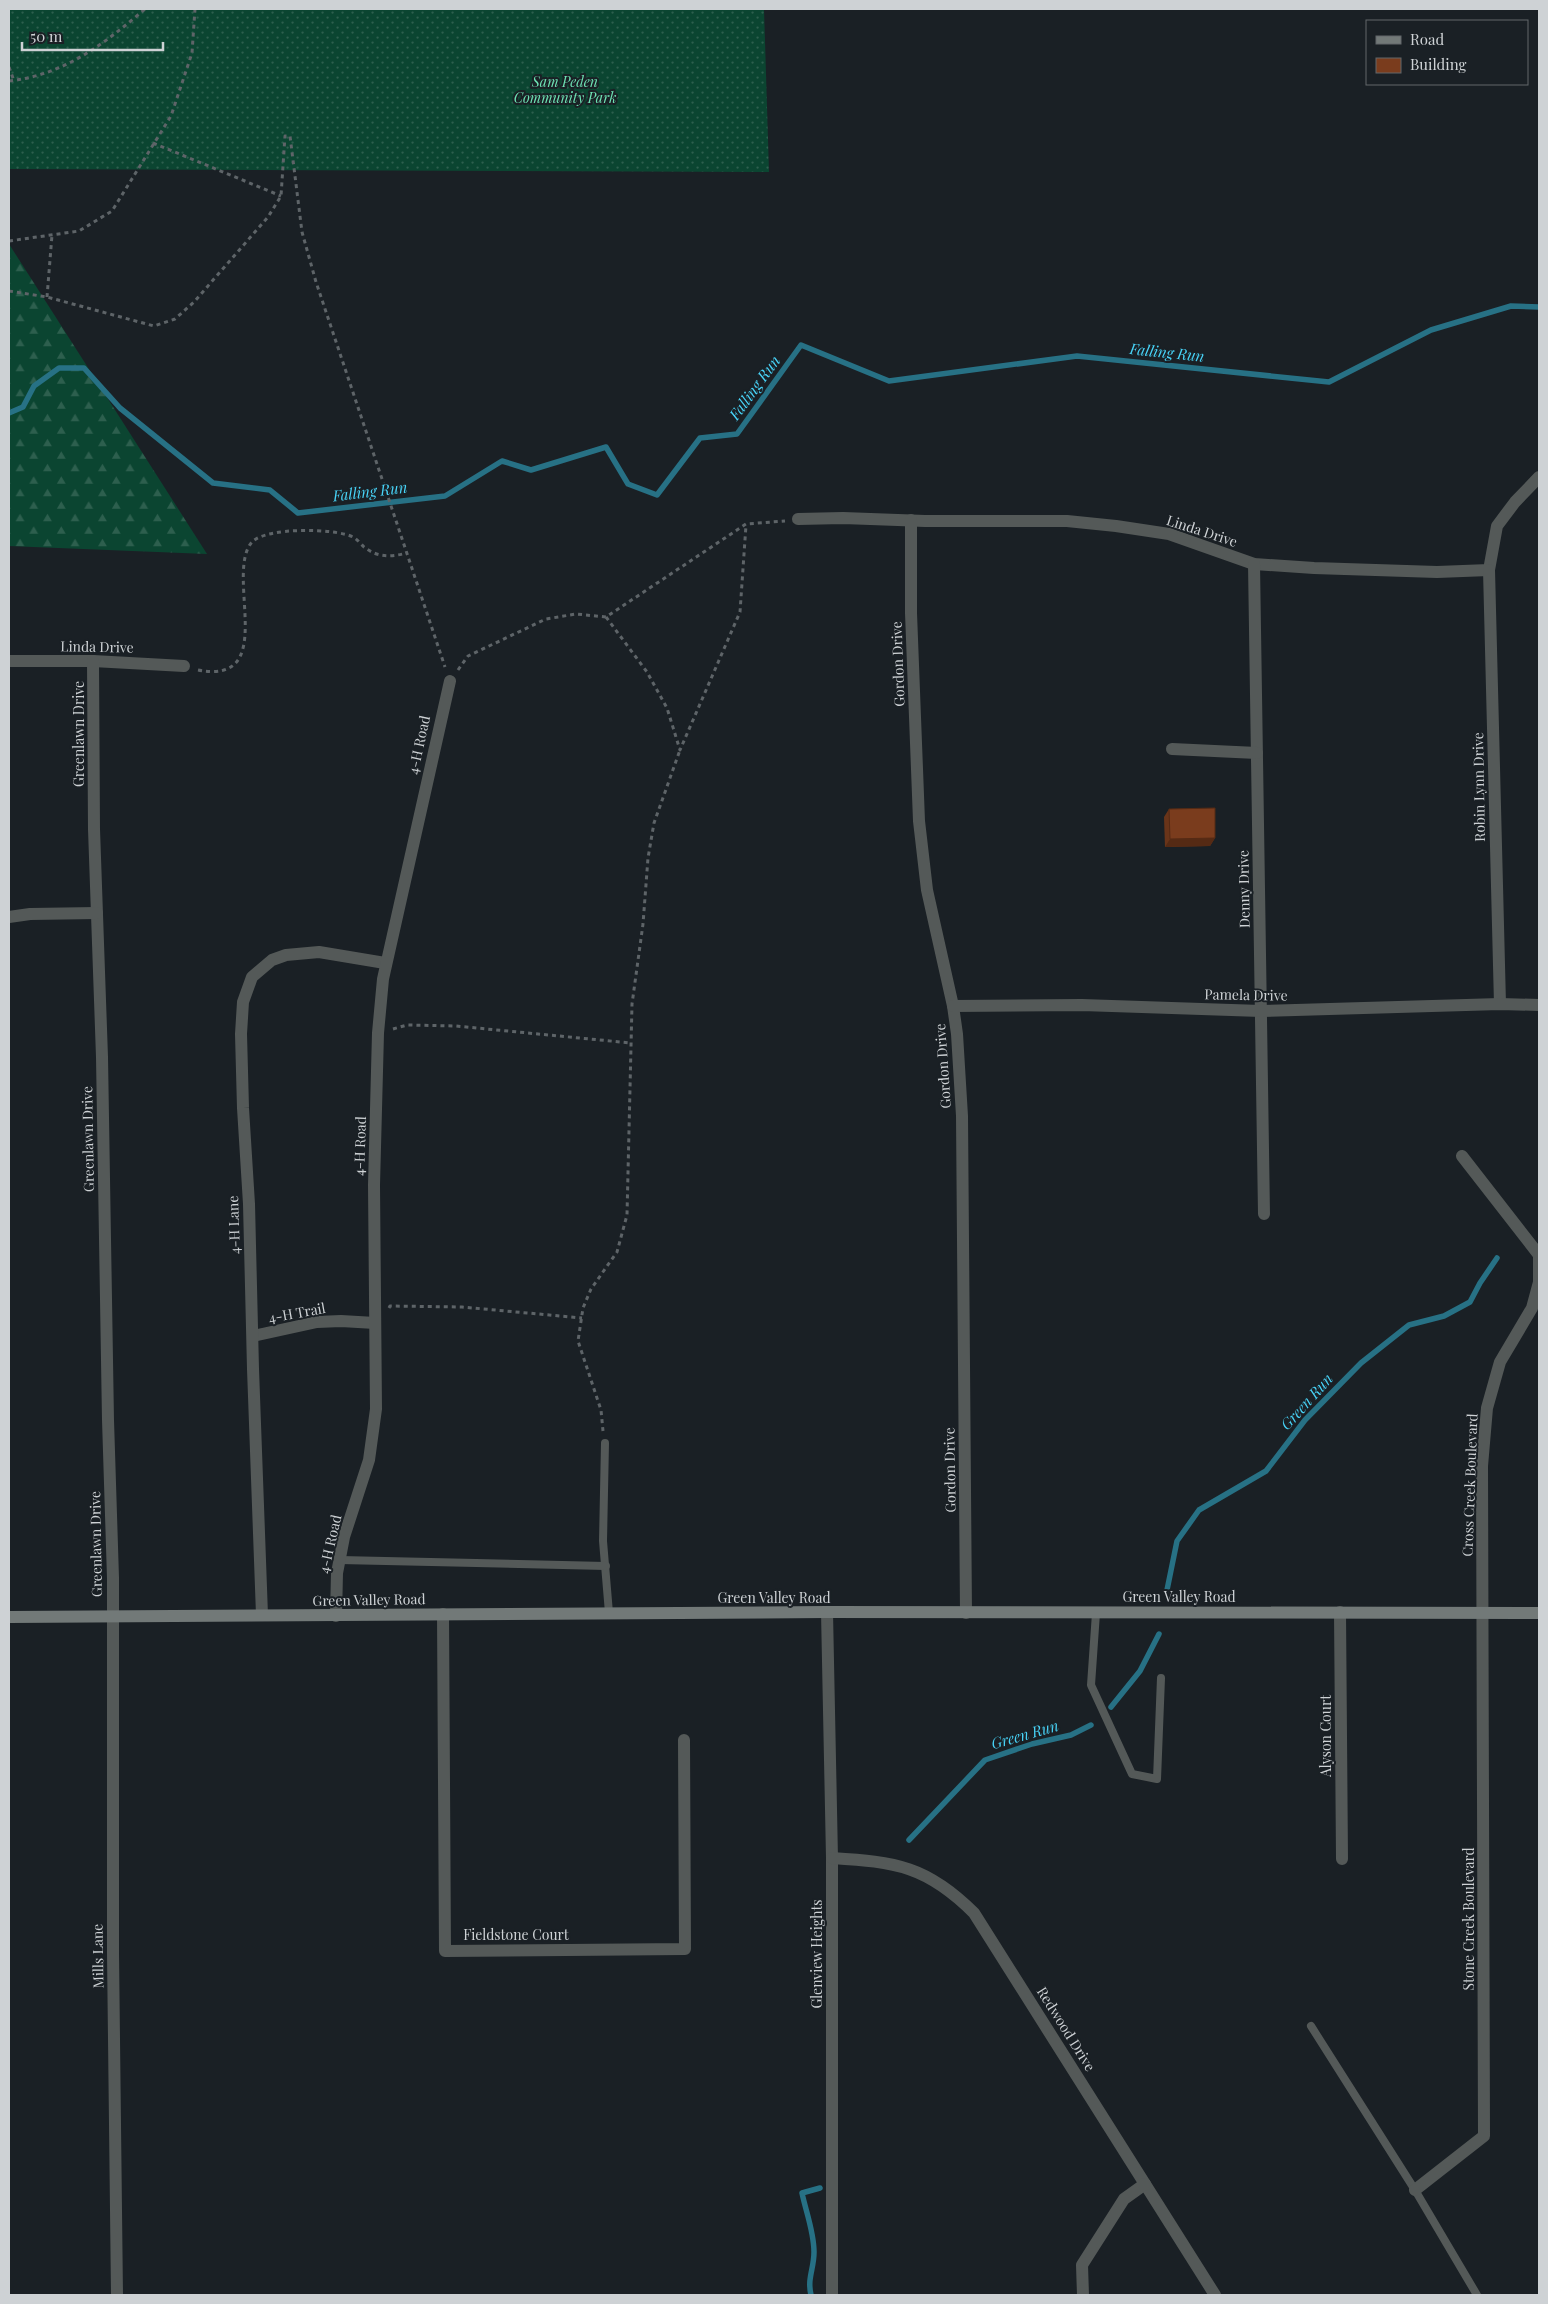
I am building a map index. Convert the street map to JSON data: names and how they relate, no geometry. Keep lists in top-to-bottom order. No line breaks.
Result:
{"streets":{"street":["Linda Drive","Gordon Drive","Greenlawn Drive","4-H Road","Robin Lynn Drive","Denny Drive","Pamela Drive","4-H Lane","4-H Trail","Cross Creek Boulevard","Green Valley Road","Alyson Court","Stone Creek Boulevard","Fieldstone Court","Glenview Heights","Mills Lane","Redwood Drive"]},"crossings":[["Linda Drive","Gordon Drive"],["Linda Drive","Greenlawn Drive"],["Linda Drive","Robin Lynn Drive"],["Linda Drive","Denny Drive"],["Gordon Drive","Pamela Drive"],["Gordon Drive","Green Valley Road"],["Greenlawn Drive","Green Valley Road"],["Greenlawn Drive","Mills Lane"],["4-H Road","4-H Lane"],["4-H Road","4-H Trail"],["4-H Road","Green Valley Road"],["Robin Lynn Drive","Pamela Drive"],["Denny Drive","Pamela Drive"],["4-H Lane","4-H Trail"],["4-H Lane","Green Valley Road"],["Cross Creek Boulevard","Green Valley Road"],["Cross Creek Boulevard","Stone Creek Boulevard"],["Green Valley Road","Alyson Court"],["Green Valley Road","Stone Creek Boulevard"],["Green Valley Road","Fieldstone Court"],["Green Valley Road","Glenview Heights"],["Green Valley Road","Mills Lane"],["Glenview Heights","Redwood Drive"]],"water":["Falling Run","Green Run"],"parks":["Sam Peden Community Park"],"legend":["Road","Building"],"scale_bar":"50 m"}
